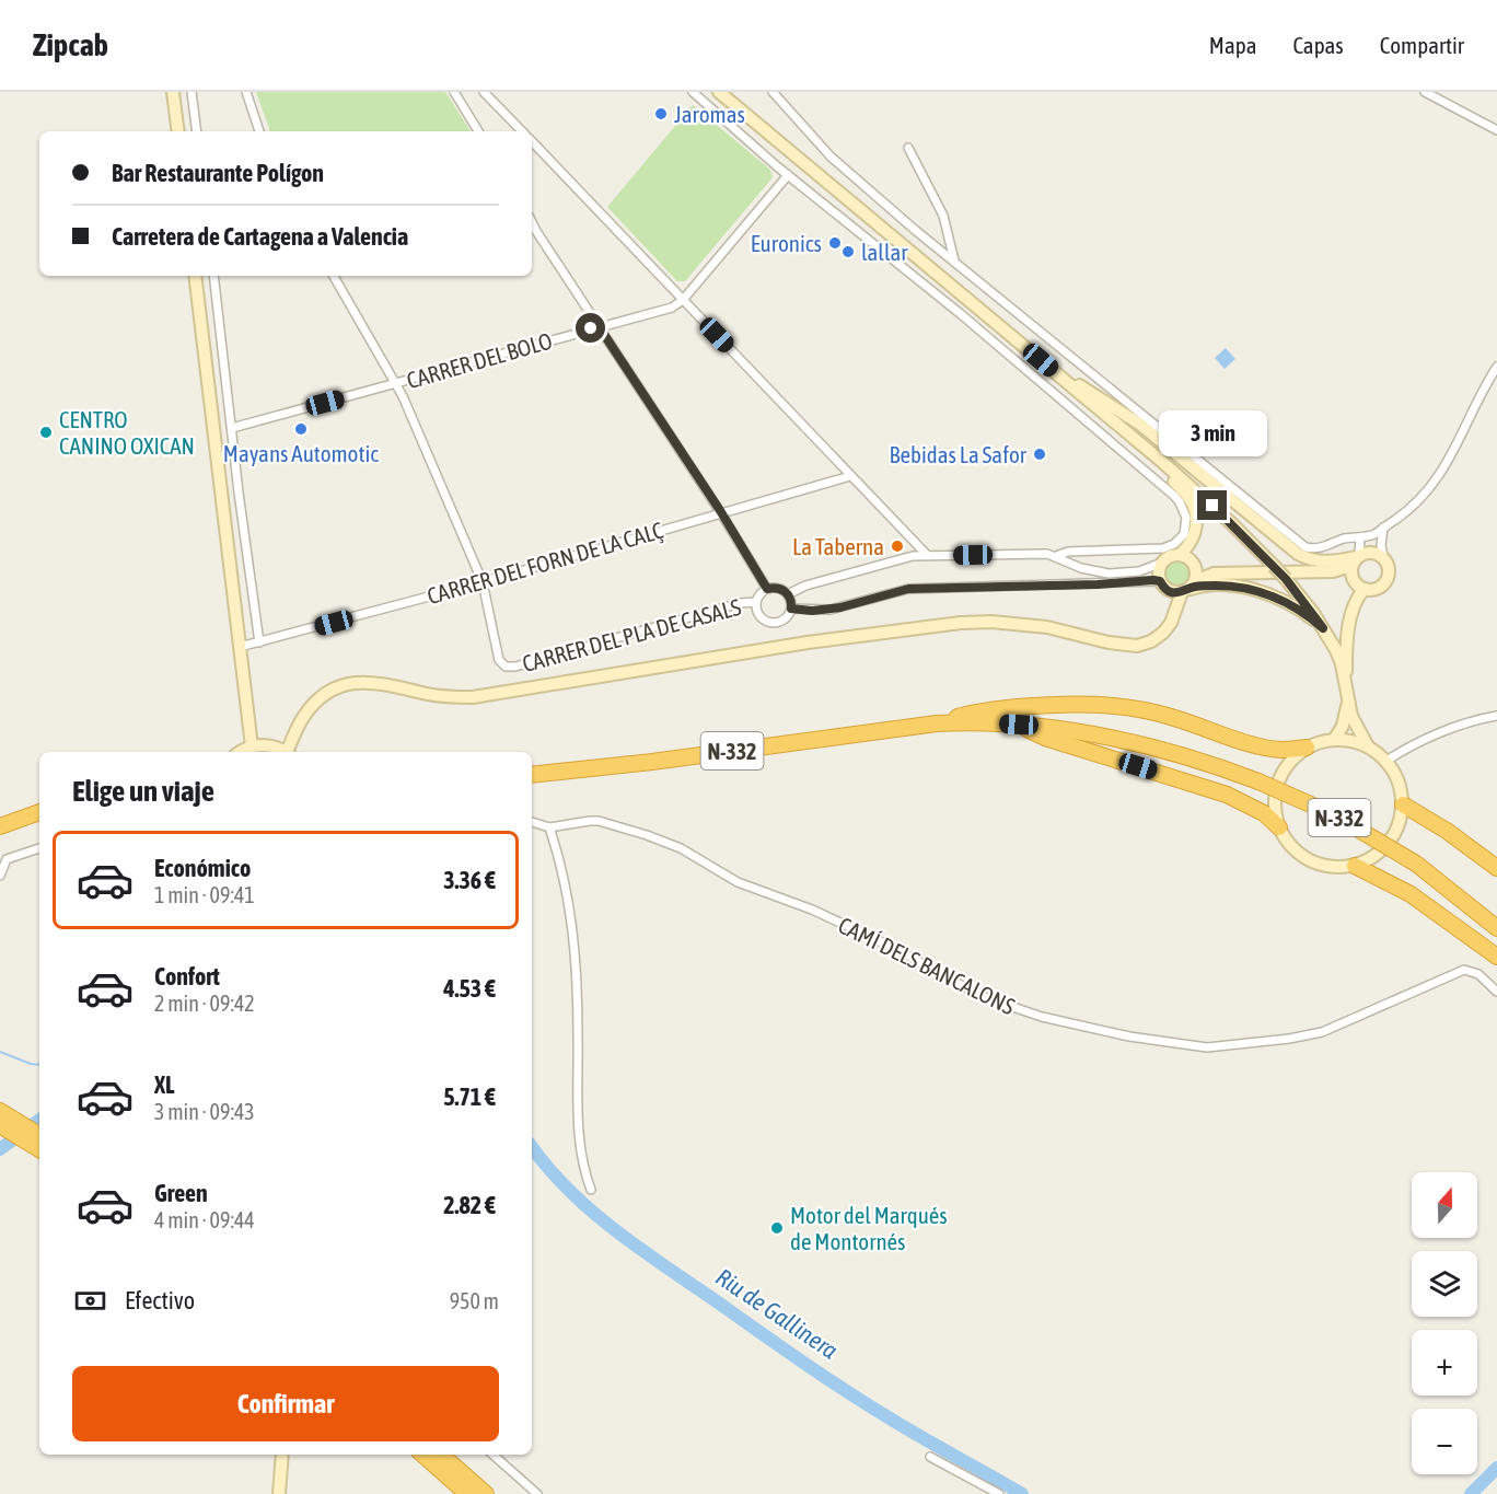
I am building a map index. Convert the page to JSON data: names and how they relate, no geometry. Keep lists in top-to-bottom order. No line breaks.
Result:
{"streets":{"highway":["N-332"],"street":["CARRER DEL BOLO","CARRER DEL FORN DE LA CALÇ","CARRER DEL PLA DE CASALS","CAMÍ DELS BANCALONS"]},"crossings":[["CARRER DEL FORN DE LA CALÇ","CARRER DEL PLA DE CASALS"]],"water":["Riu de Gallinera"],"places":["Jaromas","Euronics","lallar","Mayans Automotic","CENTRO CANINO OXICAN","Bebidas La Safor","La Taberna","Motor del Marqués de Montornés"],"north":"top","page":{"header":"Zipcab","nav":["Mapa","Capas","Compartir"],"banner":["Bar Restaurante Polígon","Carretera de Cartagena a Valencia"],"bubble":"3 min","heading":"Elige un viaje","list":[{"name":"Económico","note":"1 min · 09:41","value":"3.36 €"},{"name":"Confort","note":"2 min · 09:42","value":"4.53 €"},{"name":"XL","note":"3 min · 09:43","value":"5.71 €"},{"name":"Green","note":"4 min · 09:44","value":"2.82 €"}],"map_buttons":["+","−"],"pay":["Efectivo","950 m"],"buttons":"Confirmar"}}
